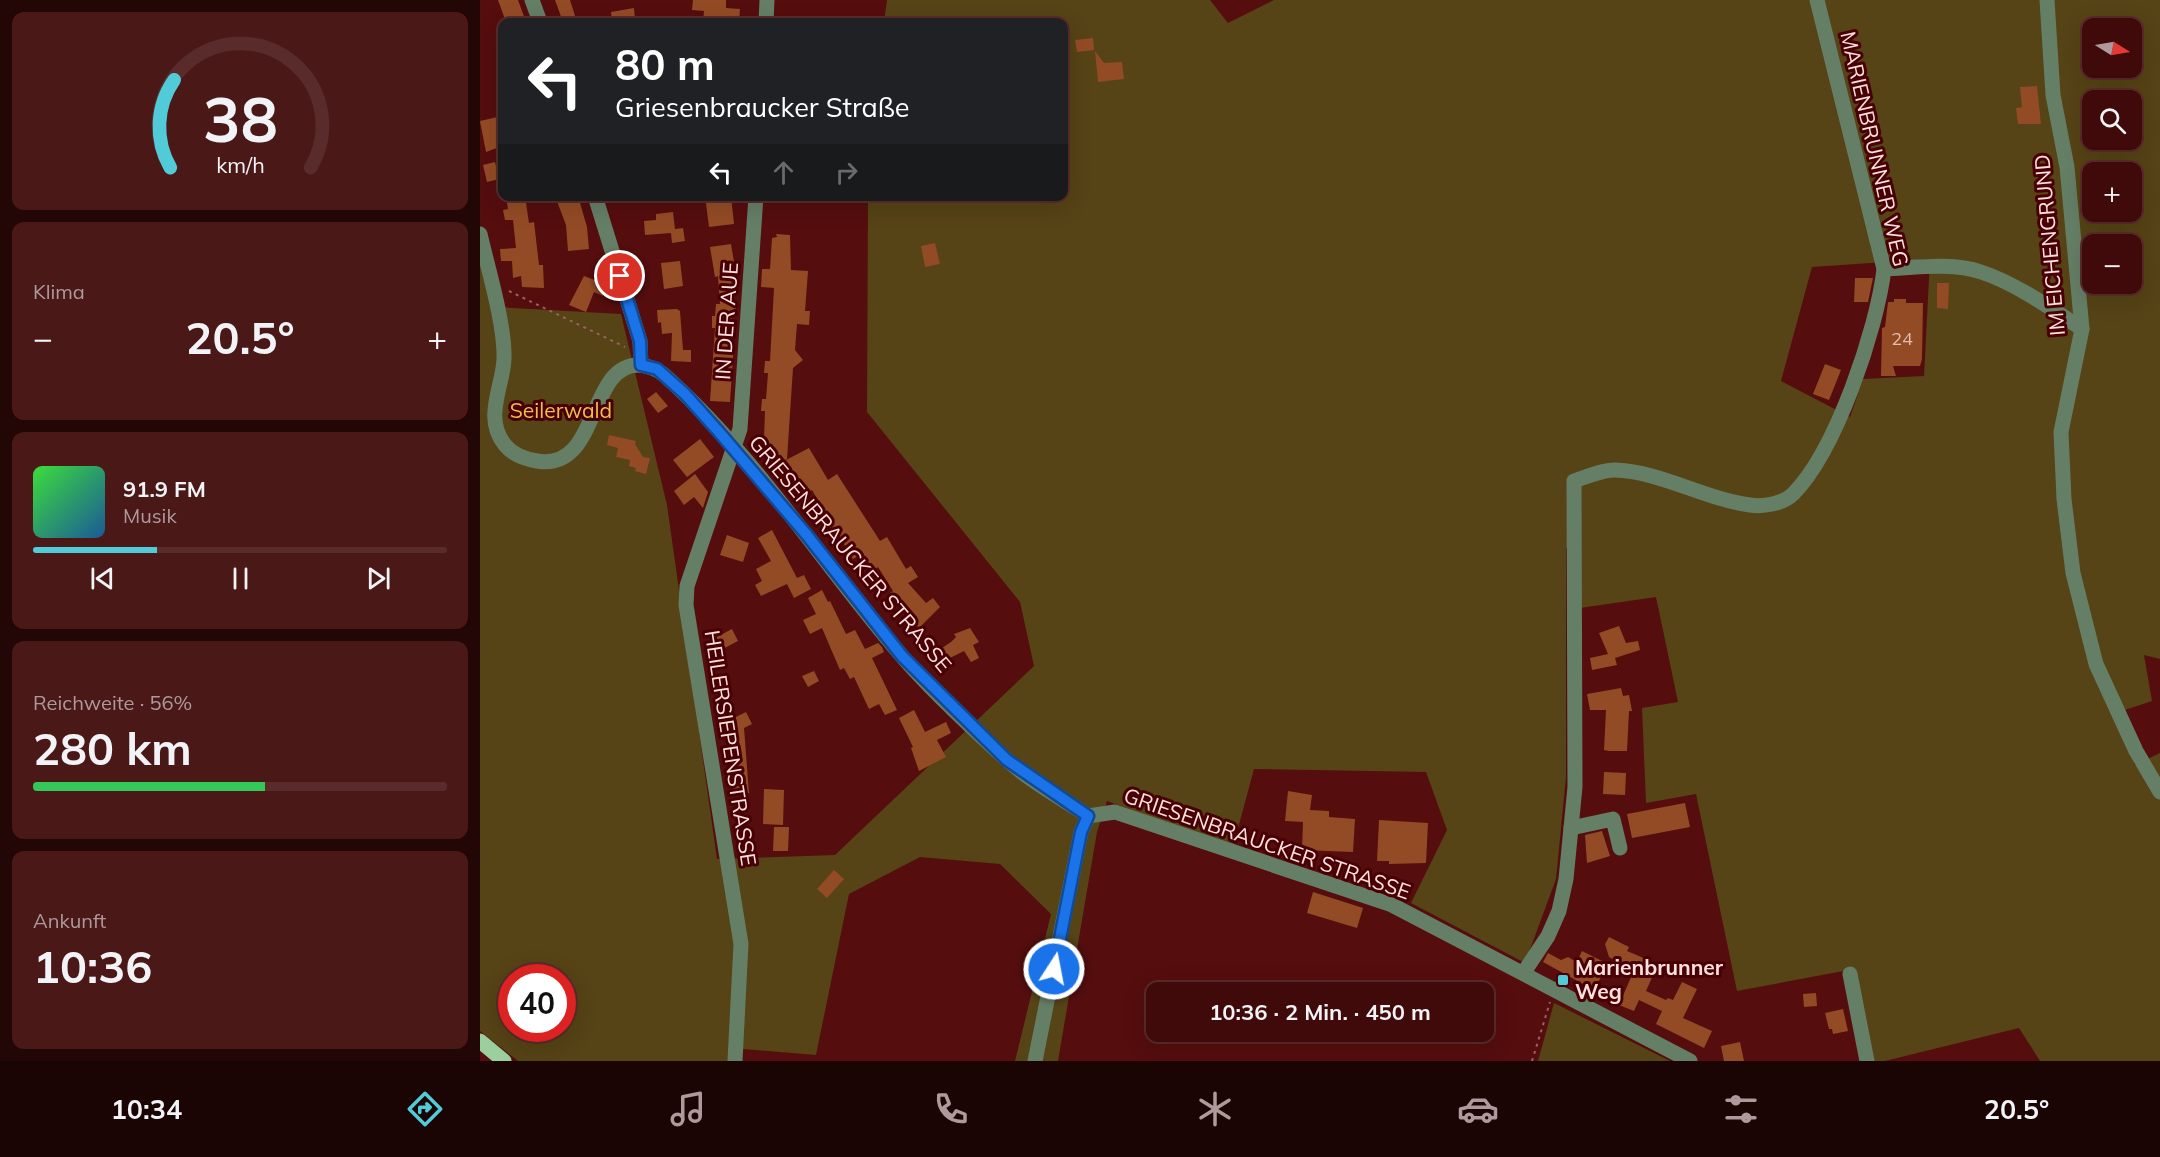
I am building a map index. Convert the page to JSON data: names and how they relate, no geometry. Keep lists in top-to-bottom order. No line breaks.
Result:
{"streets":{"street":["MARIENBRUNNER WEG","IM EICHENGRUND","IN DER AUE","GRIESENBRAUCKER STRASSE","HEILERSIEPENSTRASSE"]},"crossings":[["MARIENBRUNNER WEG","GRIESENBRAUCKER STRASSE"],["IN DER AUE","GRIESENBRAUCKER STRASSE"],["IN DER AUE","HEILERSIEPENSTRASSE"],["GRIESENBRAUCKER STRASSE","HEILERSIEPENSTRASSE"]],"parks":["Seilerwald"],"places":{"transit":["Marienbrunner Weg"]},"house_numbers":["24"],"north":"right","page":{"map_buttons":["+","−"],"turn":["80 m","Griesenbraucker Straße"],"tile":["Klima",["Reichweite · 56%","280 km"],["Ankunft","10:36"]],"heat":["−","20.5°","+"],"song":["91.9 FM","Musik"],"limit":"40","trip":"10:36 · 2 Min. · 450 m","tabs":["10:34","20.5°"],"gauge":["38","km/h"]}}
